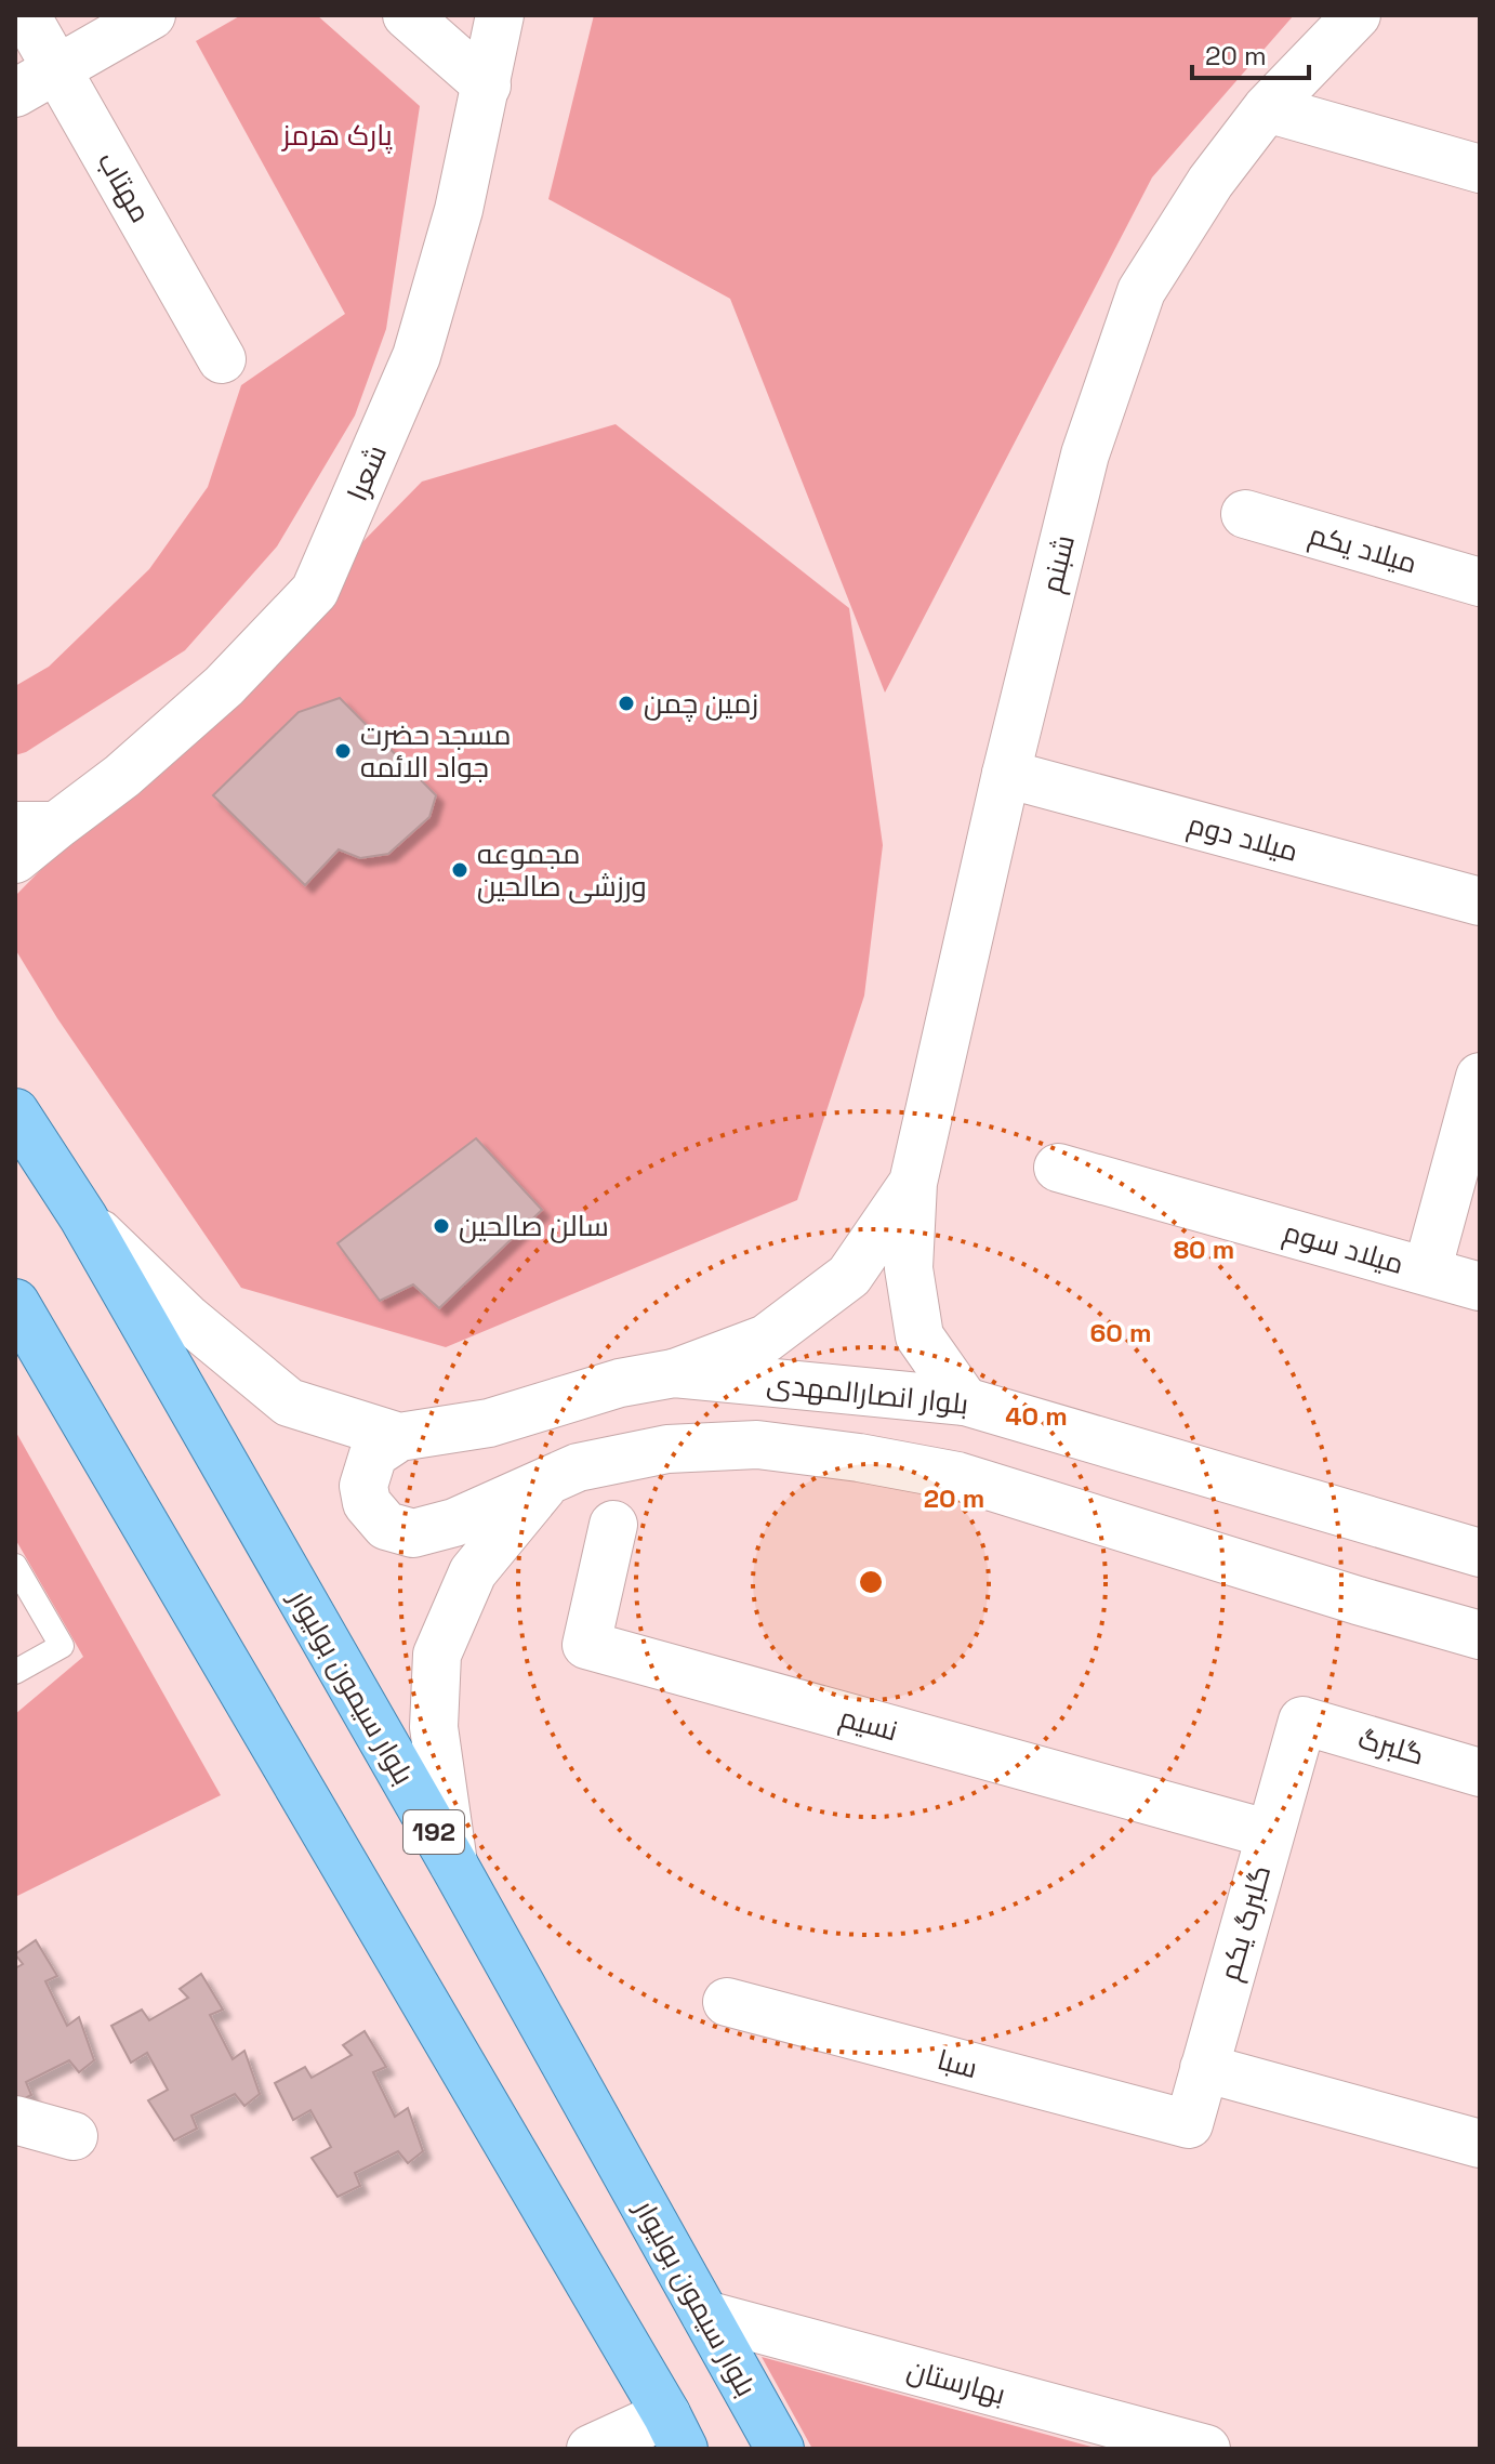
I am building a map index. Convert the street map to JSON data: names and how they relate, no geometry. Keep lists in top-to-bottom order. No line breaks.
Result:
{"streets":{"main road":["بلوار سیمون بولیوار","192"],"street":["مهتاب","شعرا","میلاد یکم","شبنم","میلاد دوم","میلاد سوم","بلوار انصارالمهدی","نسیم","گلبرگ","گلبرگ یکم","سبا","بهارستان"]},"crossings":[["شبنم","میلاد دوم"],["بلوار سیمون بولیوار","بهارستان"],["نسیم","گلبرگ یکم"],["گلبرگ","گلبرگ یکم"],["گلبرگ یکم","سبا"]],"parks":["پارک هرمز"],"places":["زمین چمن","مسجد حضرت جواد الائمه","مجموعه ورزشی صالحین","سالن صالحین"],"scale_bar":"20 m","rings":["80 m","60 m","40 m","20 m"]}
